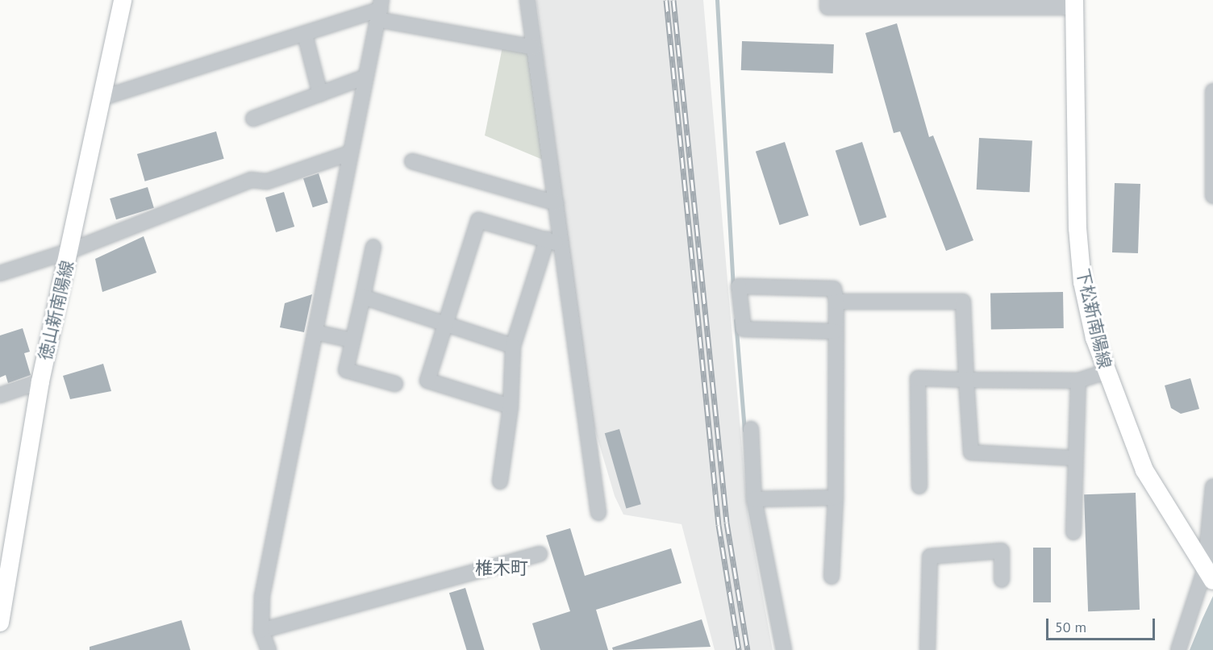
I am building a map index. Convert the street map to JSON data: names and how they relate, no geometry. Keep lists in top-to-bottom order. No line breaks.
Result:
{"streets":{"main road":["徳山新南陽線","下松新南陽線"]},"districts":["椎木町"],"scale_bar":"50 m"}
